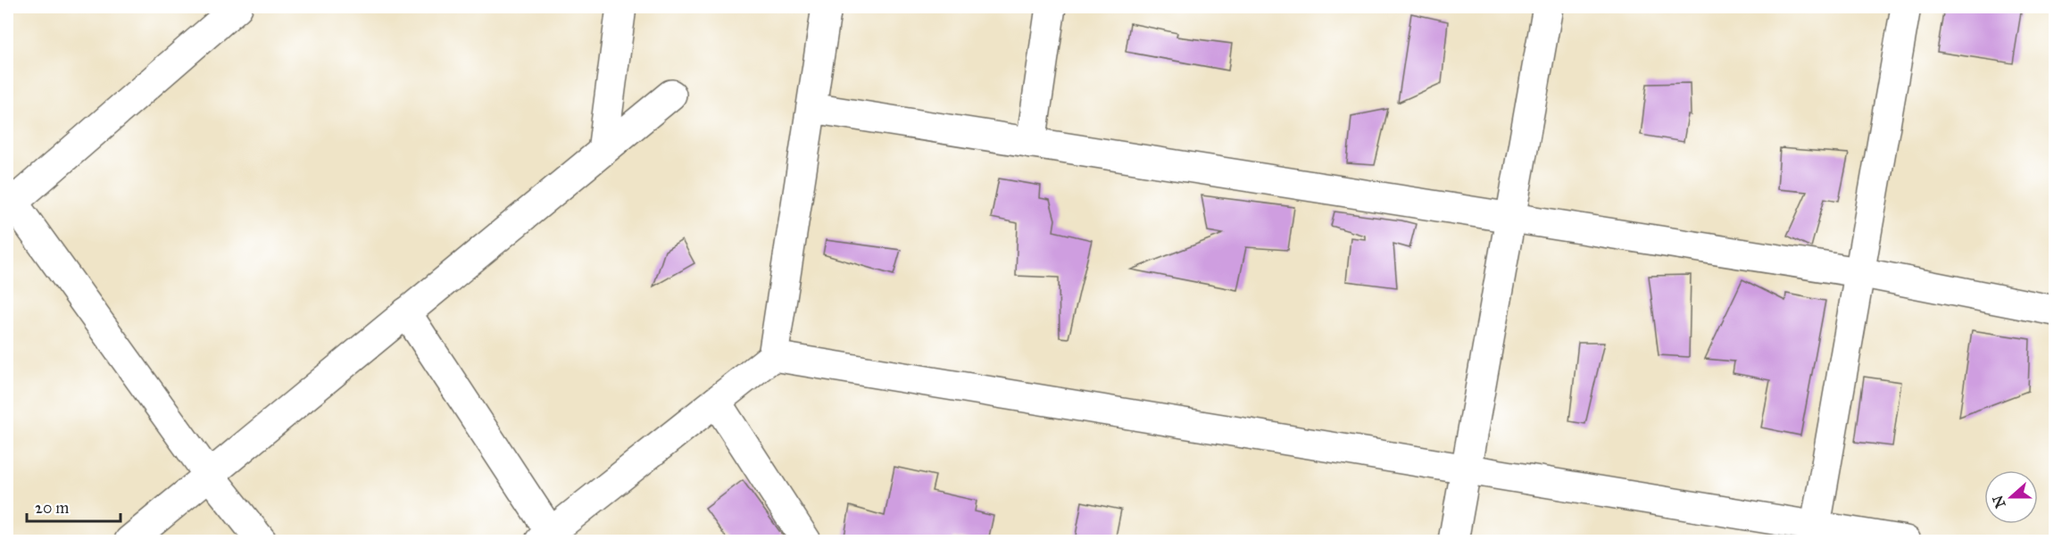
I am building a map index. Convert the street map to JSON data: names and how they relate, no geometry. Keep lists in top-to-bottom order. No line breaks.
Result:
{"scale_bar":"20 m","north":"left"}
